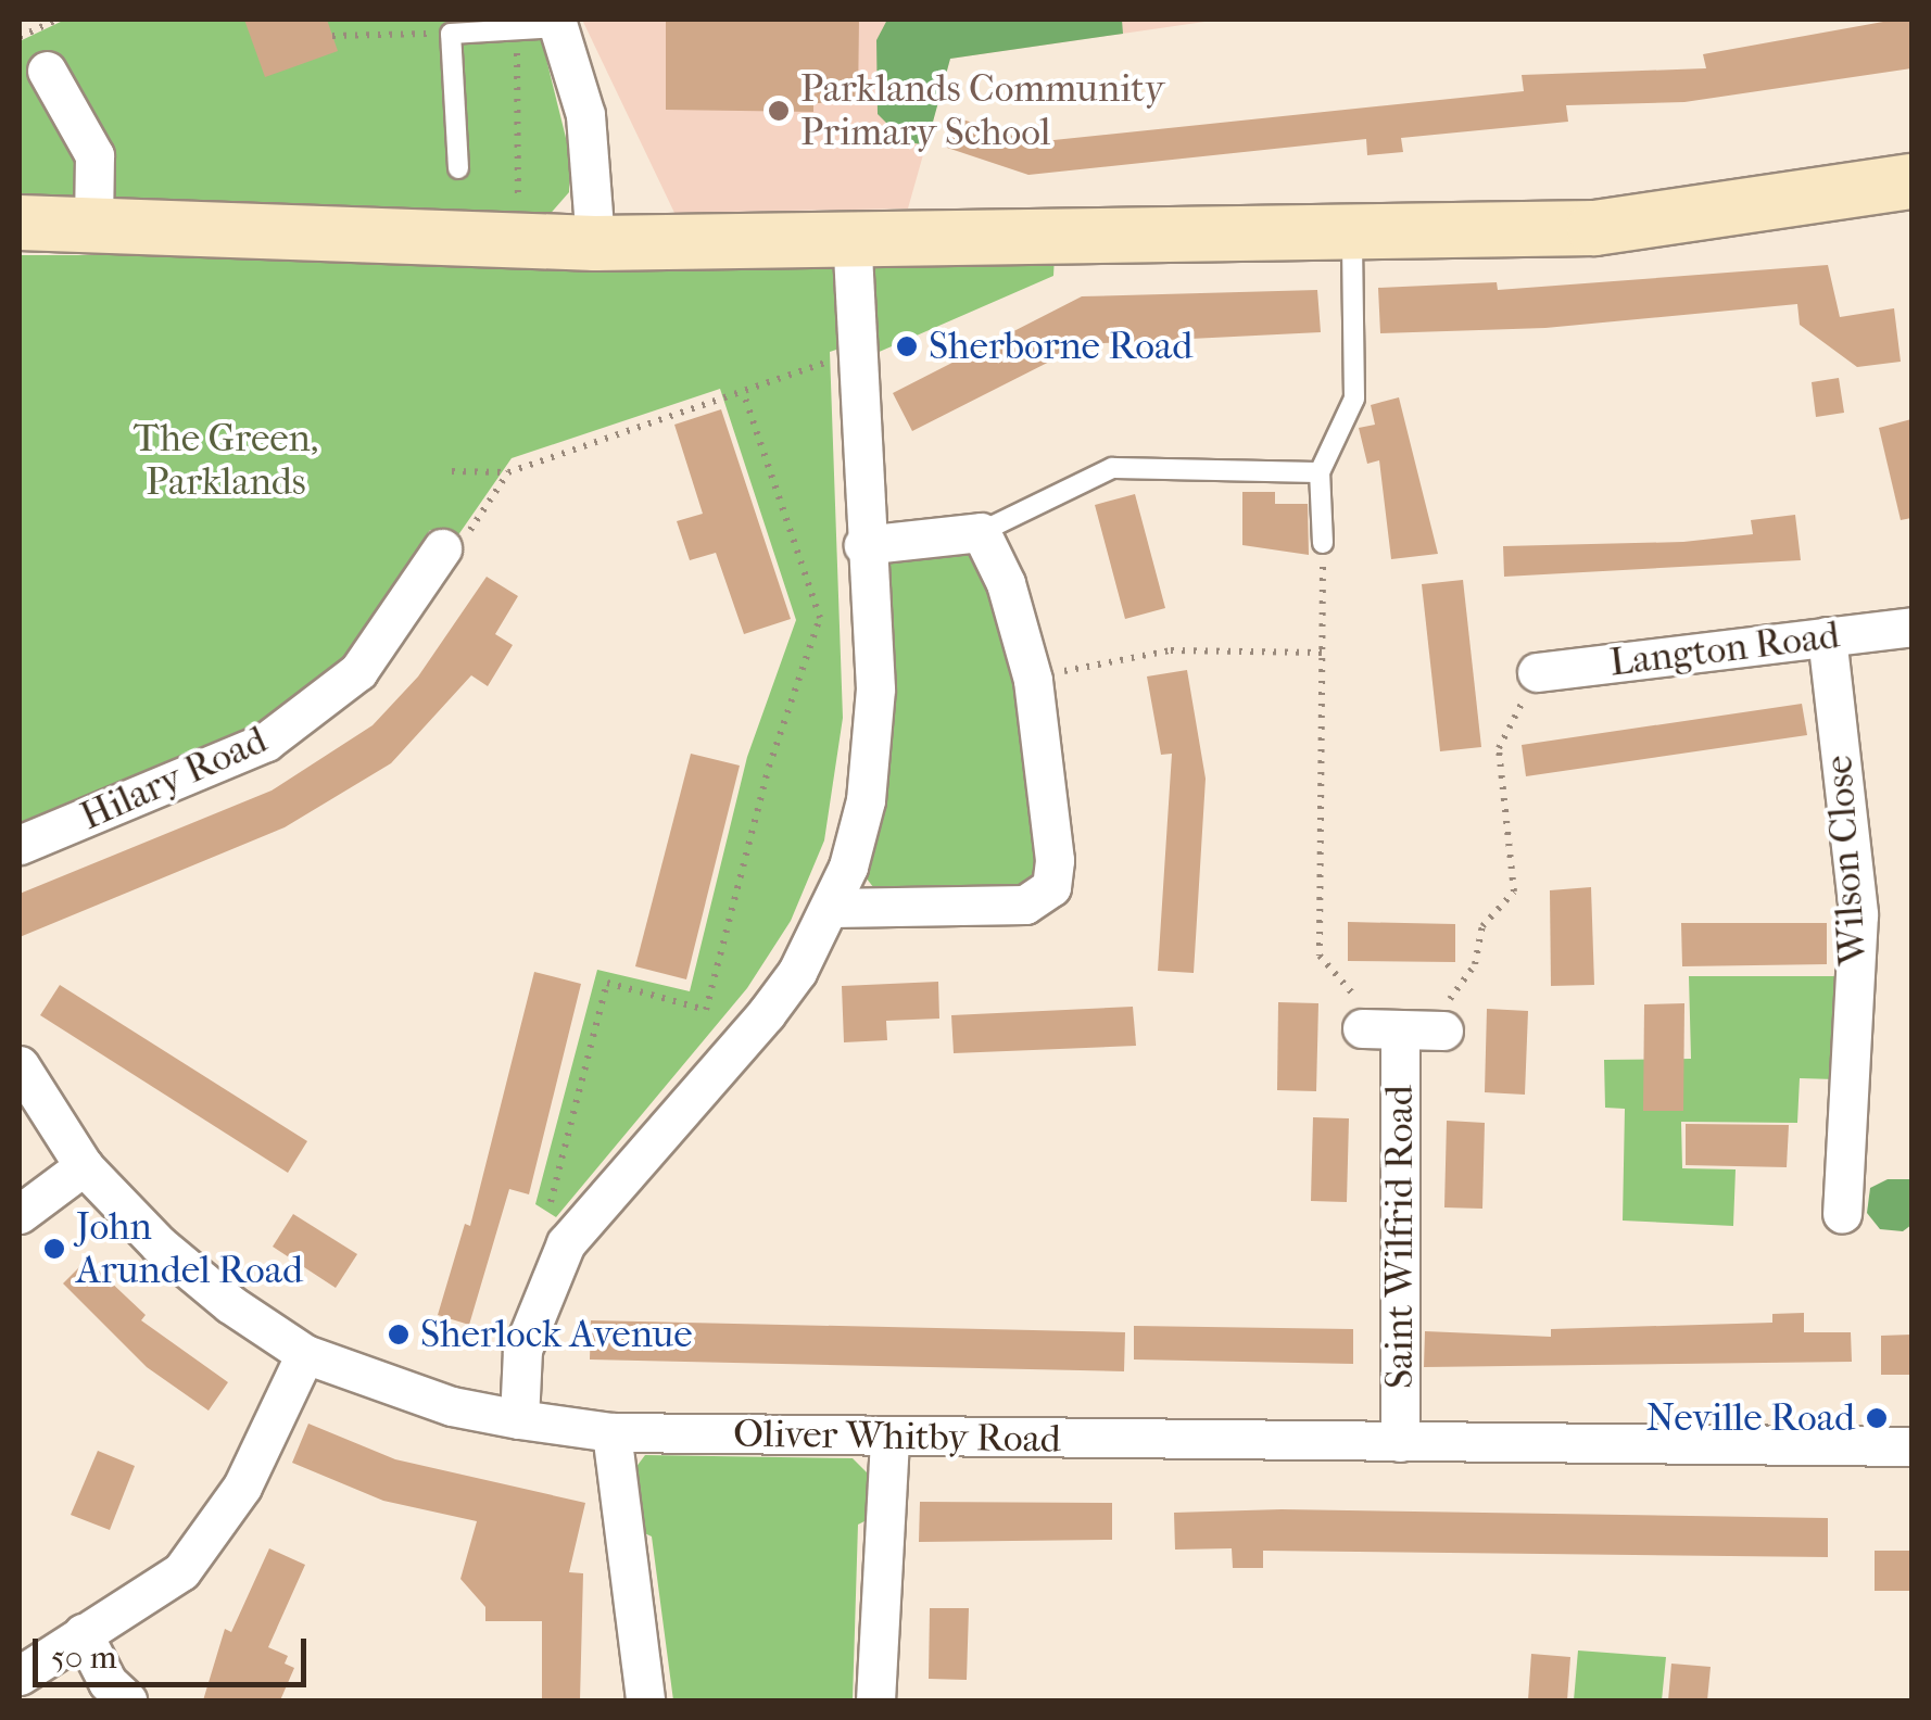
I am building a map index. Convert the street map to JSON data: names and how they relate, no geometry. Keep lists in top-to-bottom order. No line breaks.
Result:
{"streets":{"street":["Langton Road","Hilary Road","Wilson Close","Saint Wilfrid Road","Oliver Whitby Road"]},"crossings":[["Langton Road","Wilson Close"],["Saint Wilfrid Road","Oliver Whitby Road"]],"parks":["The Green, Parklands"],"places":["Parklands Community Primary School","Sherborne Road","John Arundel Road","Sherlock Avenue","Neville Road"],"scale_bar":"50 m"}
